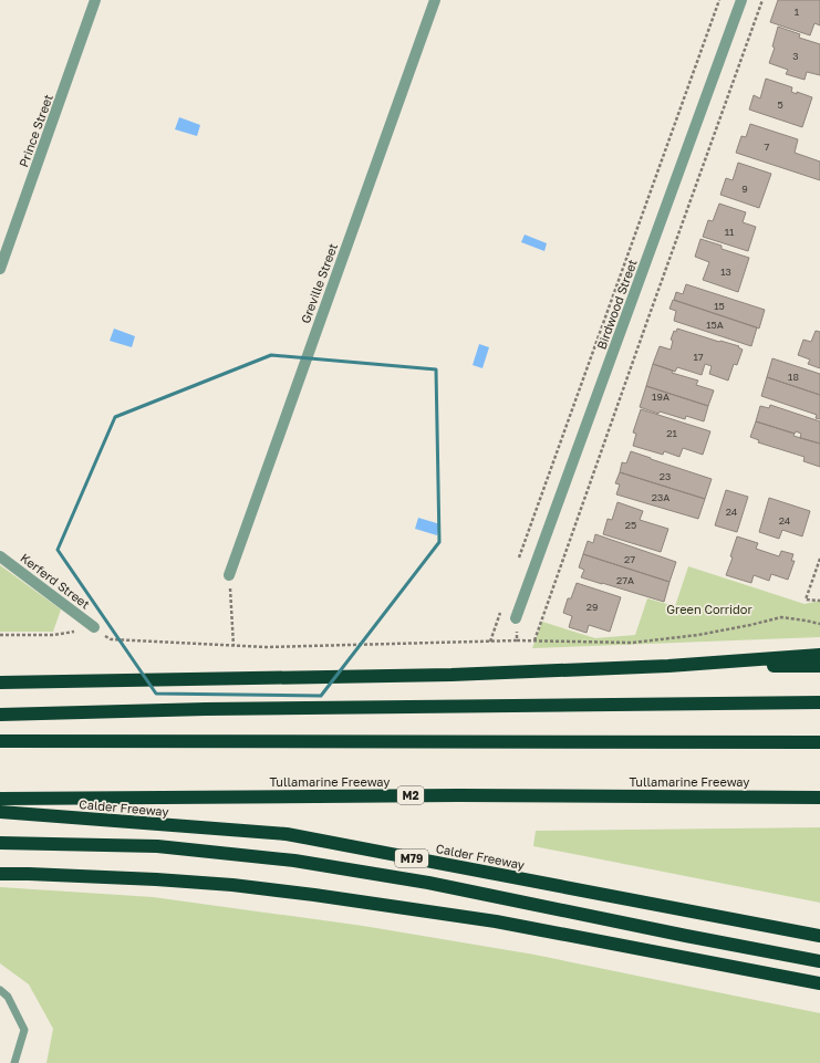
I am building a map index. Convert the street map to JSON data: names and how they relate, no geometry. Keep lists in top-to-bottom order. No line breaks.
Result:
{"streets":{"highway":["Tullamarine Freeway","M2","Calder Freeway","M79"],"street":["Prince Street","Greville Street","Birdwood Street","Kerferd Street"]},"parks":["Green Corridor"],"house_numbers":["1","3","5","7","9","11","13","15","15A","17","18","19A","21","23","23A","24","24","25","27","27A","29"]}
